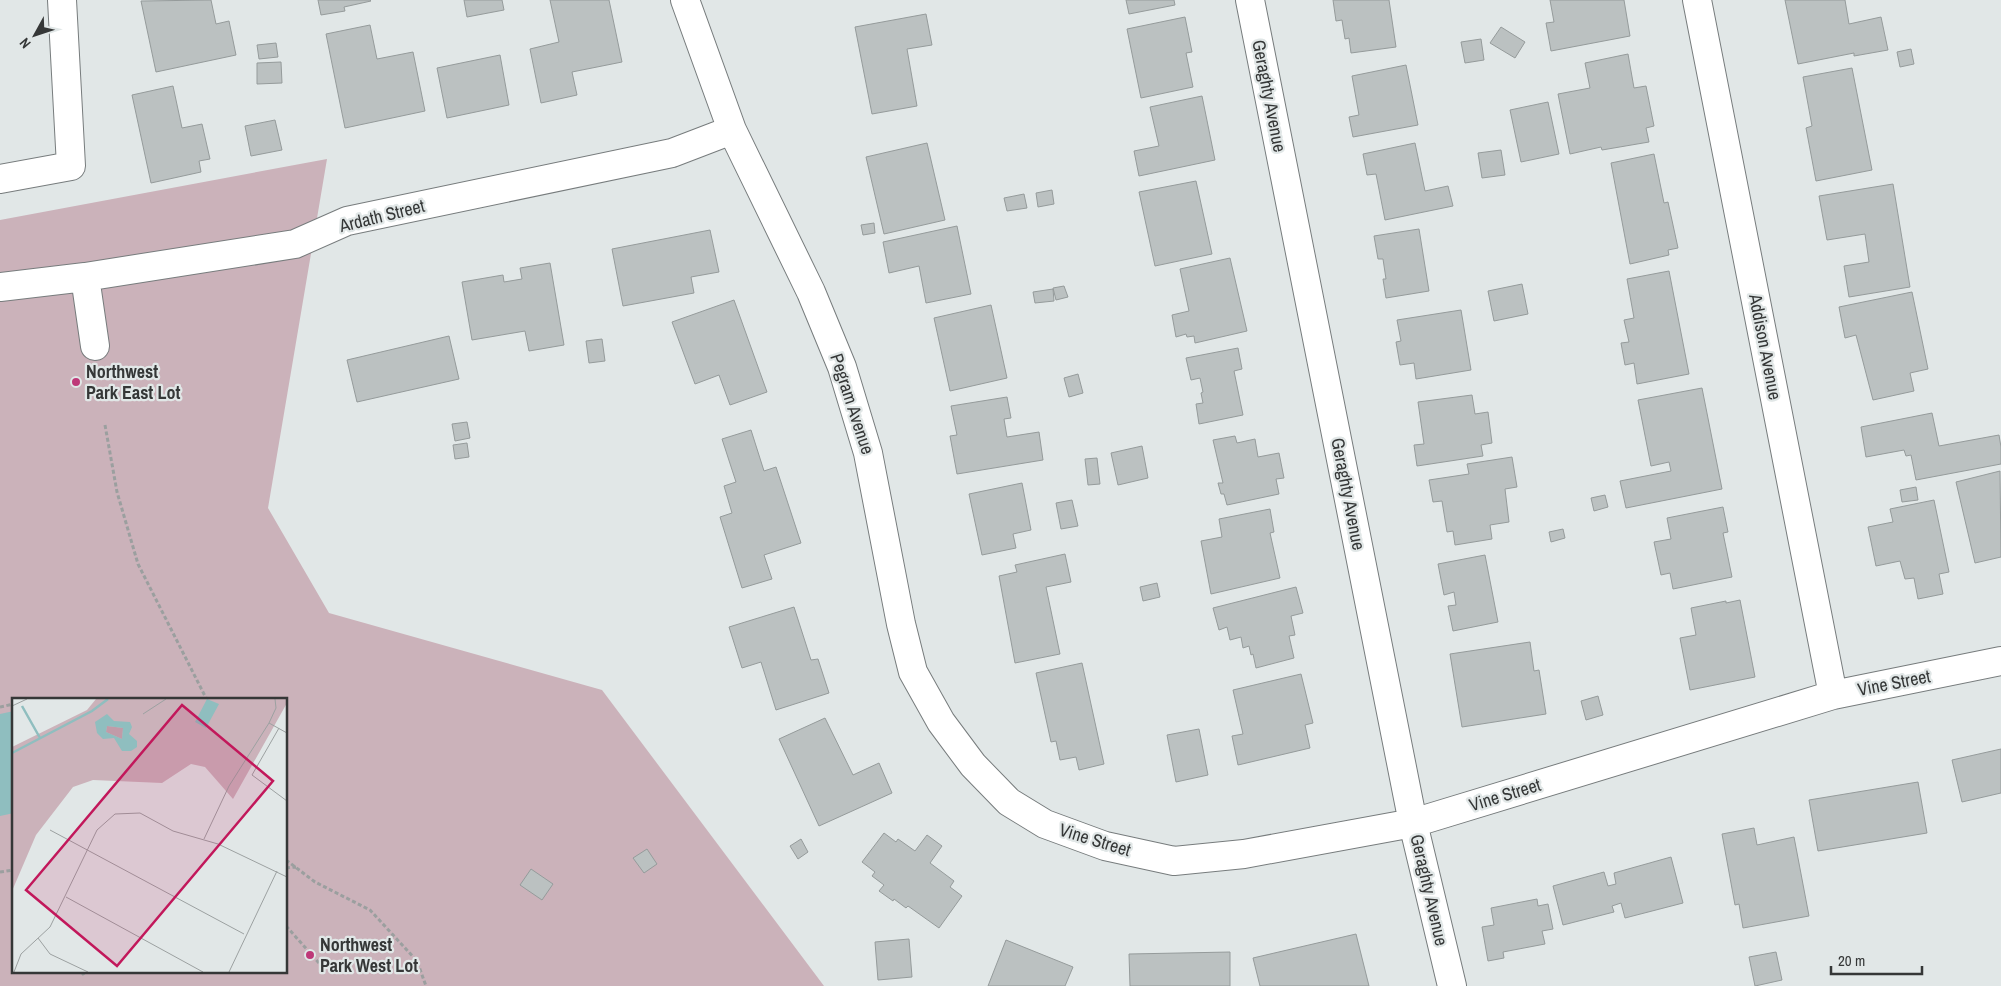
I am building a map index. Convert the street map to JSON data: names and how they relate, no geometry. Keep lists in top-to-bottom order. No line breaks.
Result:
{"streets":{"street":["Geraghty Avenue","Ardath Street","Addison Avenue","Pegram Avenue","Vine Street"]},"crossings":[["Geraghty Avenue","Vine Street"],["Ardath Street","Pegram Avenue"],["Addison Avenue","Vine Street"],["Pegram Avenue","Vine Street"]],"places":["Northwest Park East Lot","Northwest Park West Lot"],"scale_bar":"20 m","north":"bottom left"}
